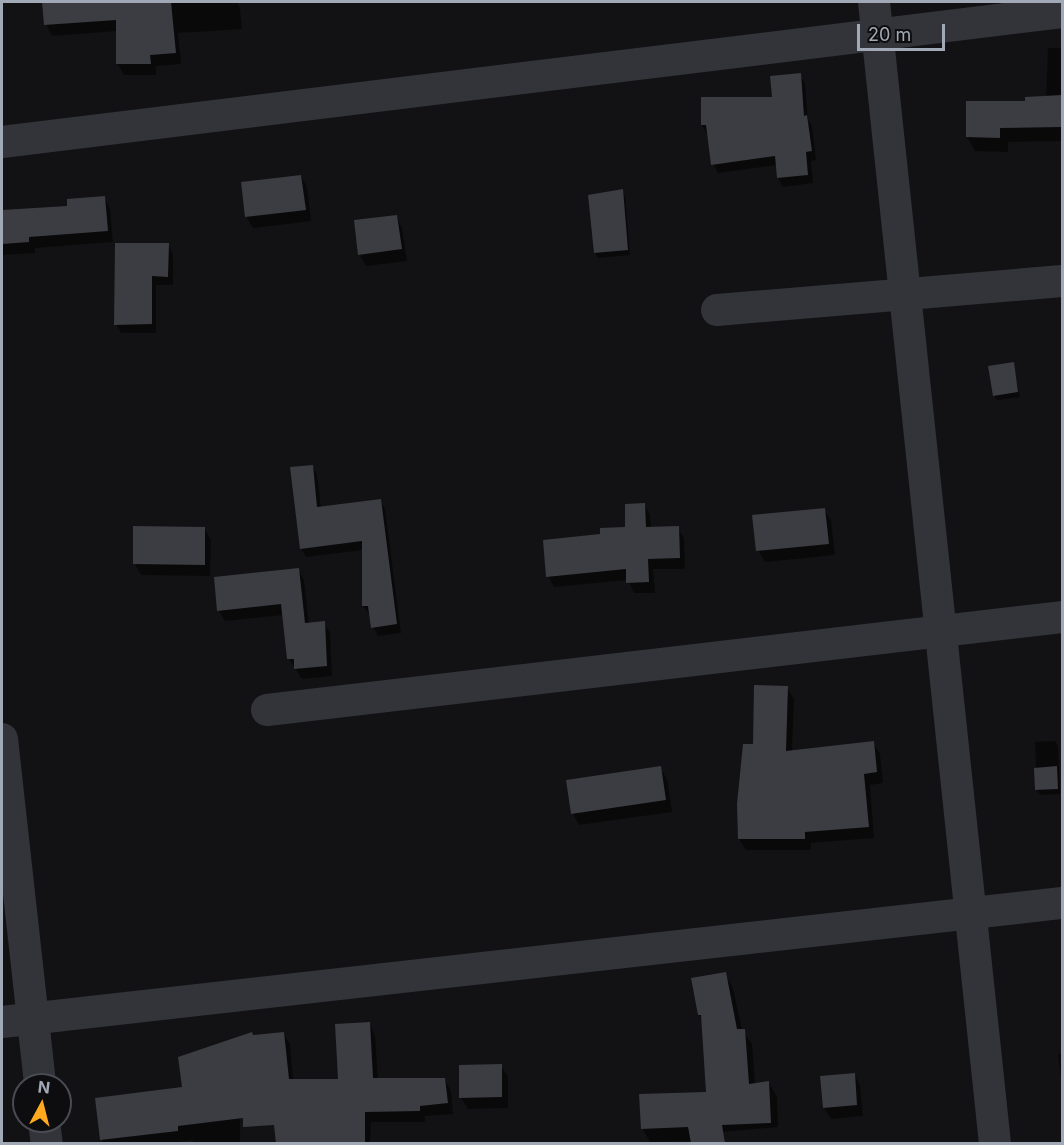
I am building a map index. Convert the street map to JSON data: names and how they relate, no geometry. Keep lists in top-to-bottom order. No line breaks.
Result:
{"scale_bar":"20 m","north":"top"}
